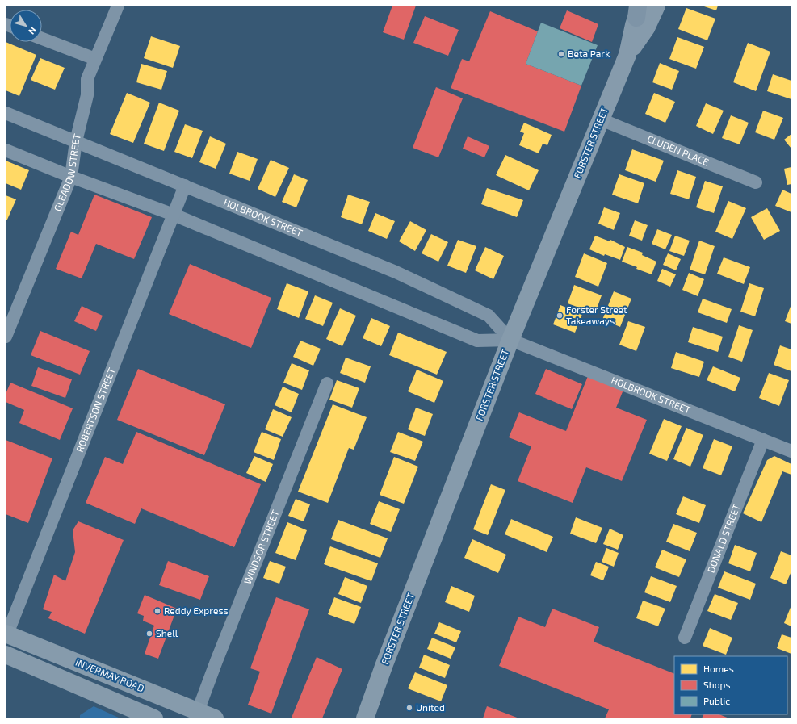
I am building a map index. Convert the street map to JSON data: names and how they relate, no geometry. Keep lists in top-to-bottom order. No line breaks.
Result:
{"streets":{"street":["FORSTER STREET","CLUDEN PLACE","GLEADOW STREET","HOLBROOK STREET","ROBERTSON STREET","DONALD STREET","WINDSOR STREET","INVERMAY ROAD"]},"crossings":[["FORSTER STREET","CLUDEN PLACE"],["FORSTER STREET","HOLBROOK STREET"],["GLEADOW STREET","HOLBROOK STREET"],["HOLBROOK STREET","ROBERTSON STREET"],["HOLBROOK STREET","DONALD STREET"],["ROBERTSON STREET","INVERMAY ROAD"],["WINDSOR STREET","INVERMAY ROAD"]],"places":["Beta Park","Forster Street Takeaways","Reddy Express","Shell","United"],"legend":["Homes","Shops","Public"],"north":"bottom right"}
